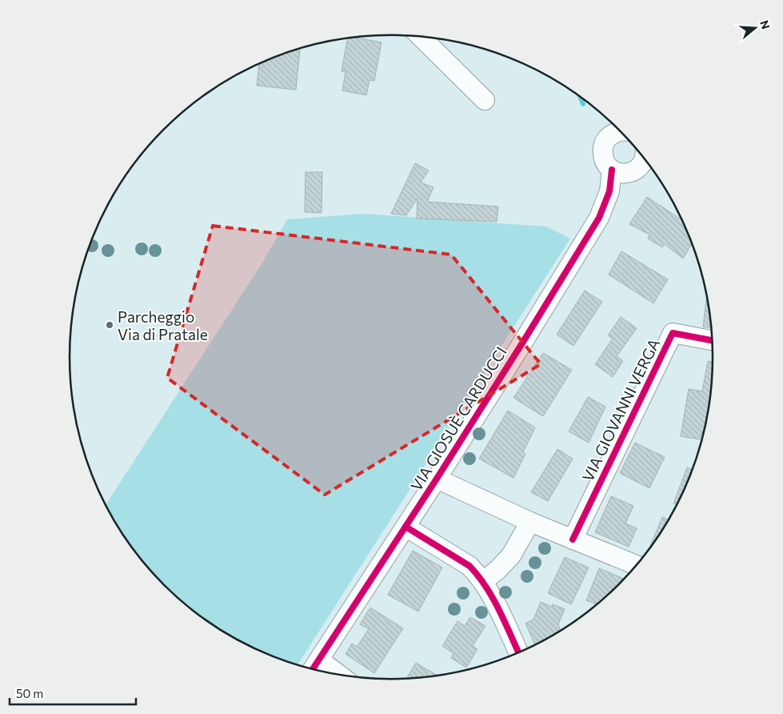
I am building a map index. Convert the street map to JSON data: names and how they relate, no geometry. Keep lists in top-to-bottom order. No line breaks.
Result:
{"streets":{"street":["VIA GIOVANNI VERGA","VIA GIOSUÈ CARDUCCI"]},"places":["Parcheggio Via di Pratale"],"scale_bar":"50 m","north":"right"}
